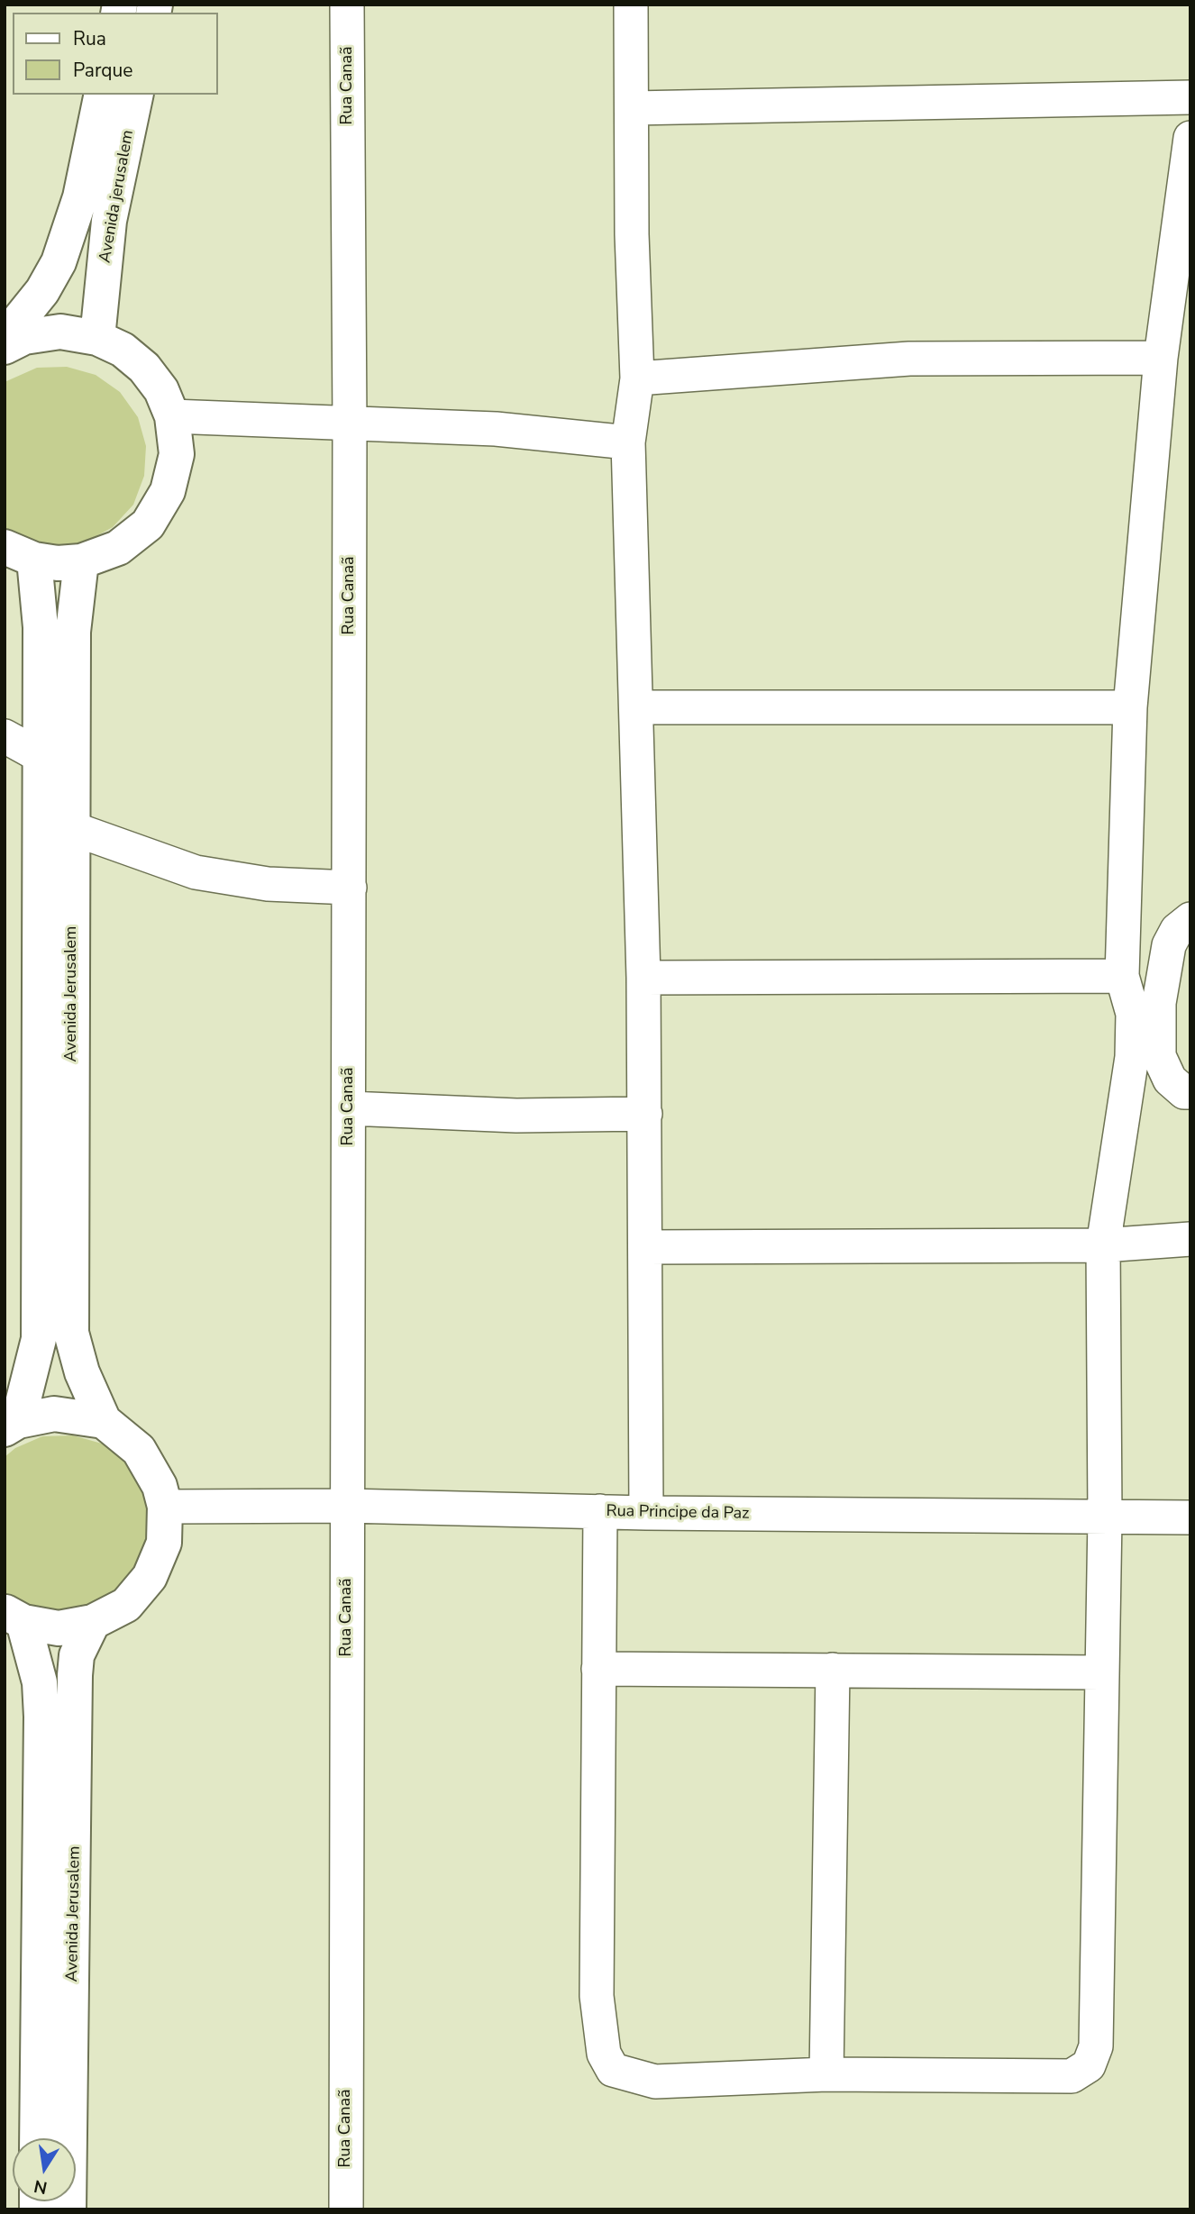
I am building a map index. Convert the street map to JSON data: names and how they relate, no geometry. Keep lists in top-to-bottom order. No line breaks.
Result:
{"streets":{"street":["Rua Canaã","Avenida jerusalem","Avenida Jerusalem","Rua Principe da Paz"]},"crossings":[["Rua Canaã","Rua Principe da Paz"],["Avenida jerusalem","Avenida Jerusalem"],["Avenida Jerusalem","Rua Principe da Paz"]],"legend":["Rua","Parque"],"north":"bottom"}
